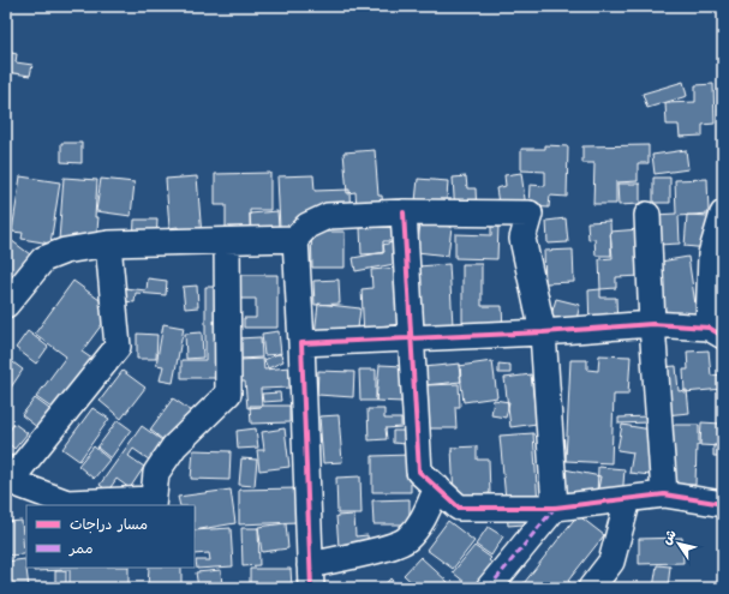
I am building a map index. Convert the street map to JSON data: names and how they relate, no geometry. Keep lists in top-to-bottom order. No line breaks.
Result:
{"legend":["مسار دراجات","ممر"],"north":"top left"}
